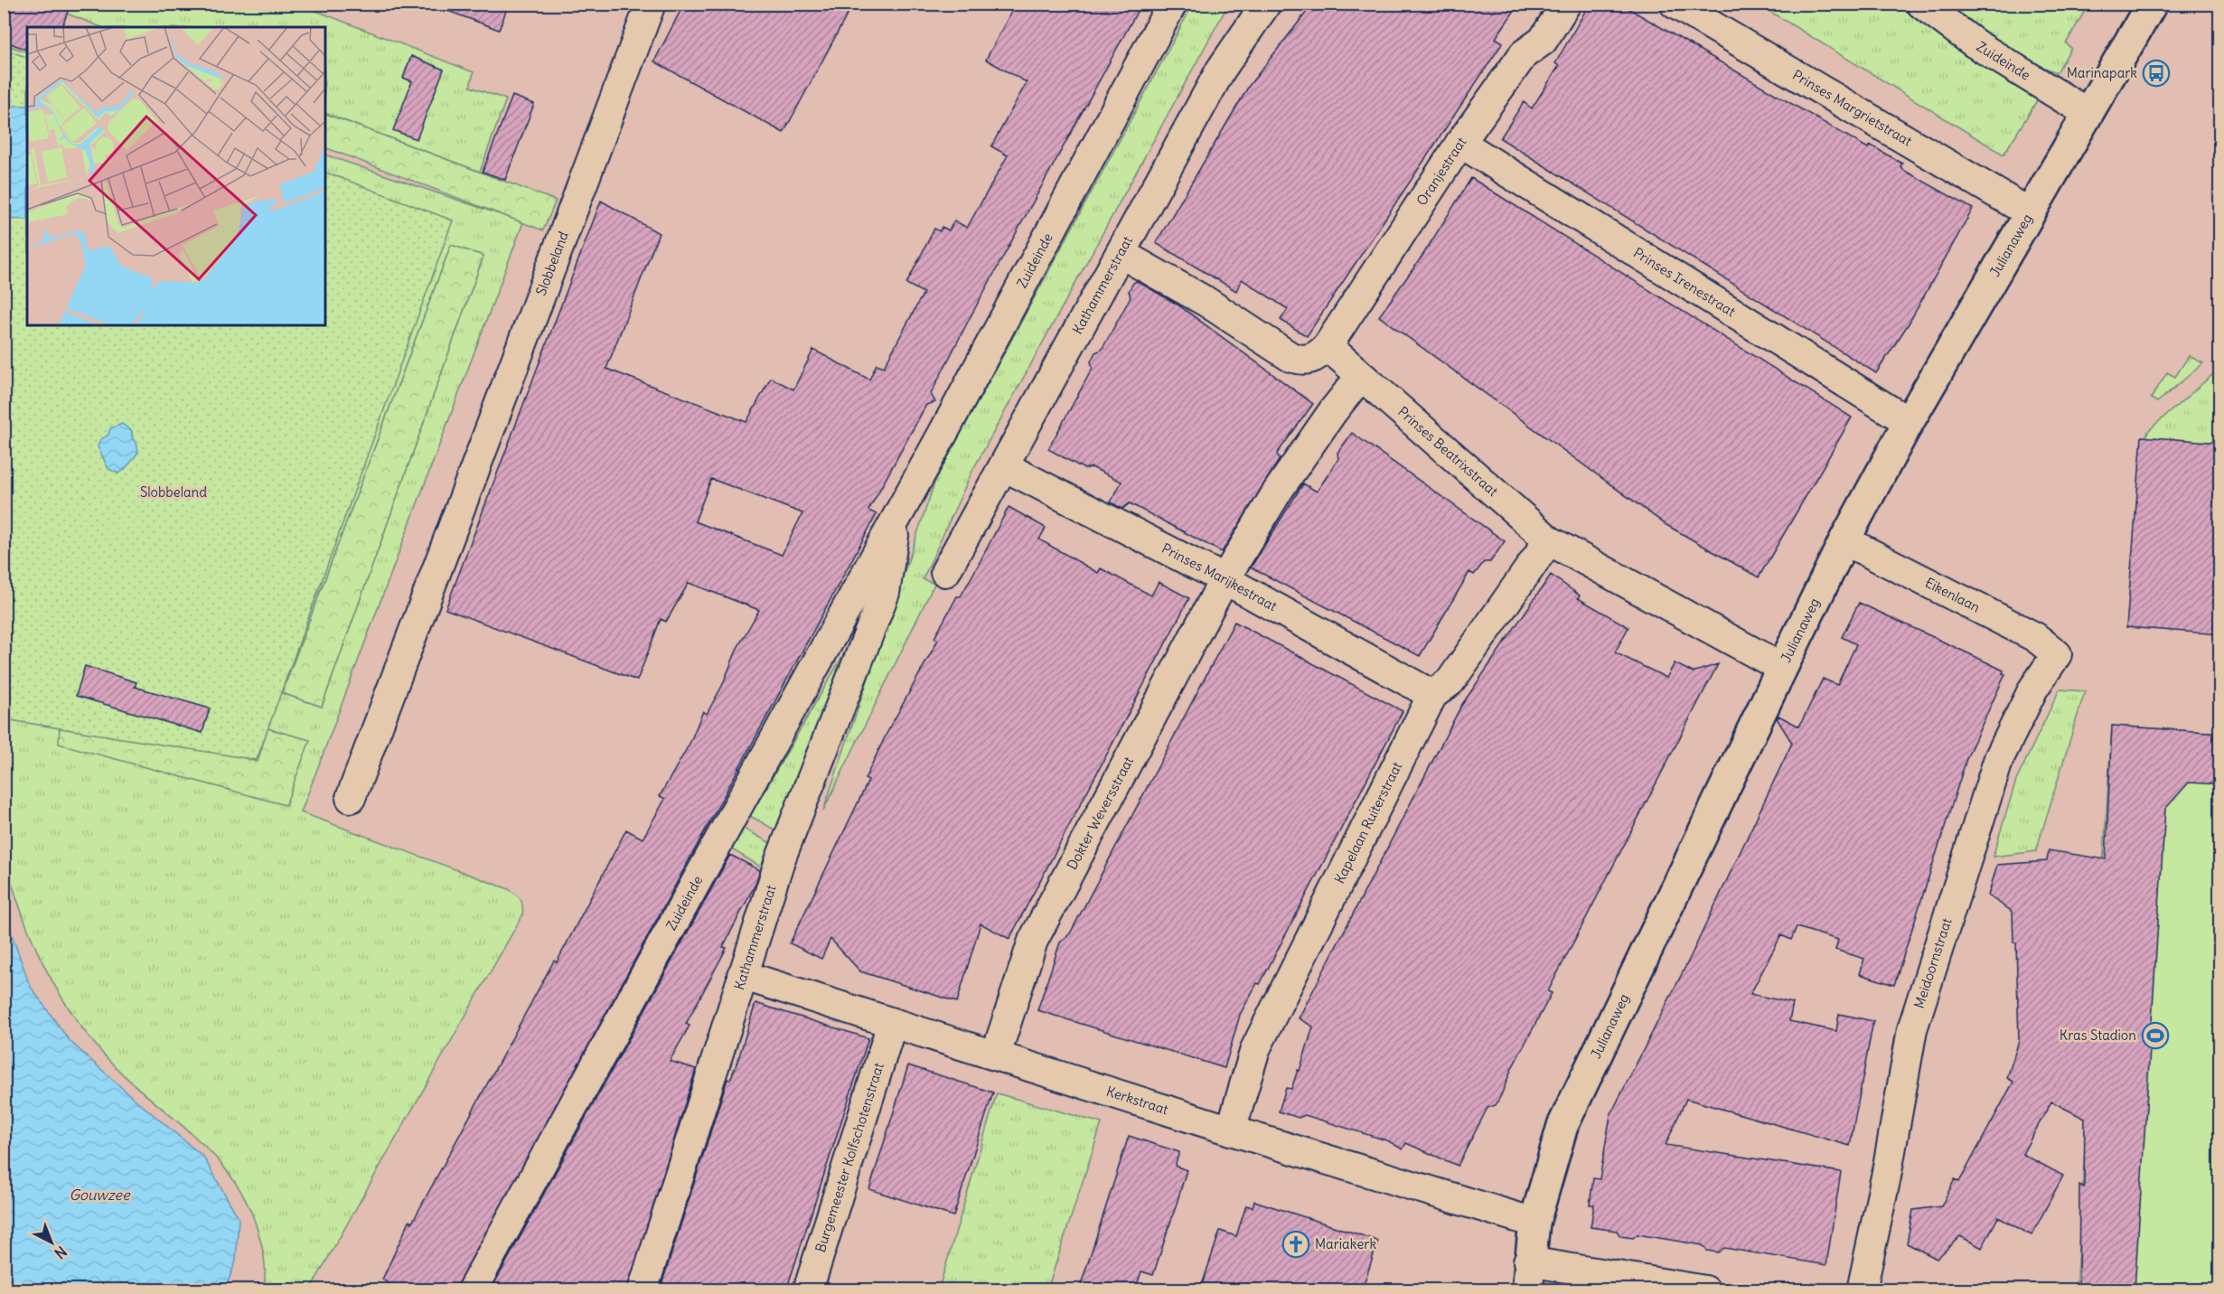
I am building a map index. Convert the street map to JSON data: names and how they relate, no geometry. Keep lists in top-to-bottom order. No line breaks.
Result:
{"streets":{"main road":["Julianaweg"],"street":["Zuideinde","Prinses Margrietstraat","Oranjestraat","Slobbeland","Prinses Irenestraat","Kathammerstraat","Prinses Beatrixstraat","Prinses Marijkestraat","Eikenlaan","Dokter Weversstraat","Kapelaan Ruiterstraat","Meidoornstraat","Kerkstraat","Burgemeester Kolfschotenstraat"]},"crossings":[["Zuideinde","Julianaweg"],["Zuideinde","Kathammerstraat"],["Prinses Margrietstraat","Julianaweg"],["Oranjestraat","Prinses Irenestraat"],["Oranjestraat","Prinses Beatrixstraat"],["Julianaweg","Prinses Irenestraat"],["Julianaweg","Prinses Beatrixstraat"],["Julianaweg","Eikenlaan"],["Julianaweg","Kerkstraat"],["Kathammerstraat","Prinses Marijkestraat"],["Kathammerstraat","Kerkstraat"],["Prinses Beatrixstraat","Dokter Weversstraat"],["Prinses Beatrixstraat","Kapelaan Ruiterstraat"],["Prinses Marijkestraat","Dokter Weversstraat"],["Prinses Marijkestraat","Kapelaan Ruiterstraat"],["Eikenlaan","Meidoornstraat"],["Dokter Weversstraat","Kerkstraat"],["Kapelaan Ruiterstraat","Kerkstraat"],["Kerkstraat","Burgemeester Kolfschotenstraat"]],"water":["Gouwzee"],"parks":["Slobbeland"],"places":{"bus stop":["Marinapark"],"sports":["Kras Stadion"],"church":["Mariakerk"]},"north":"bottom right"}
